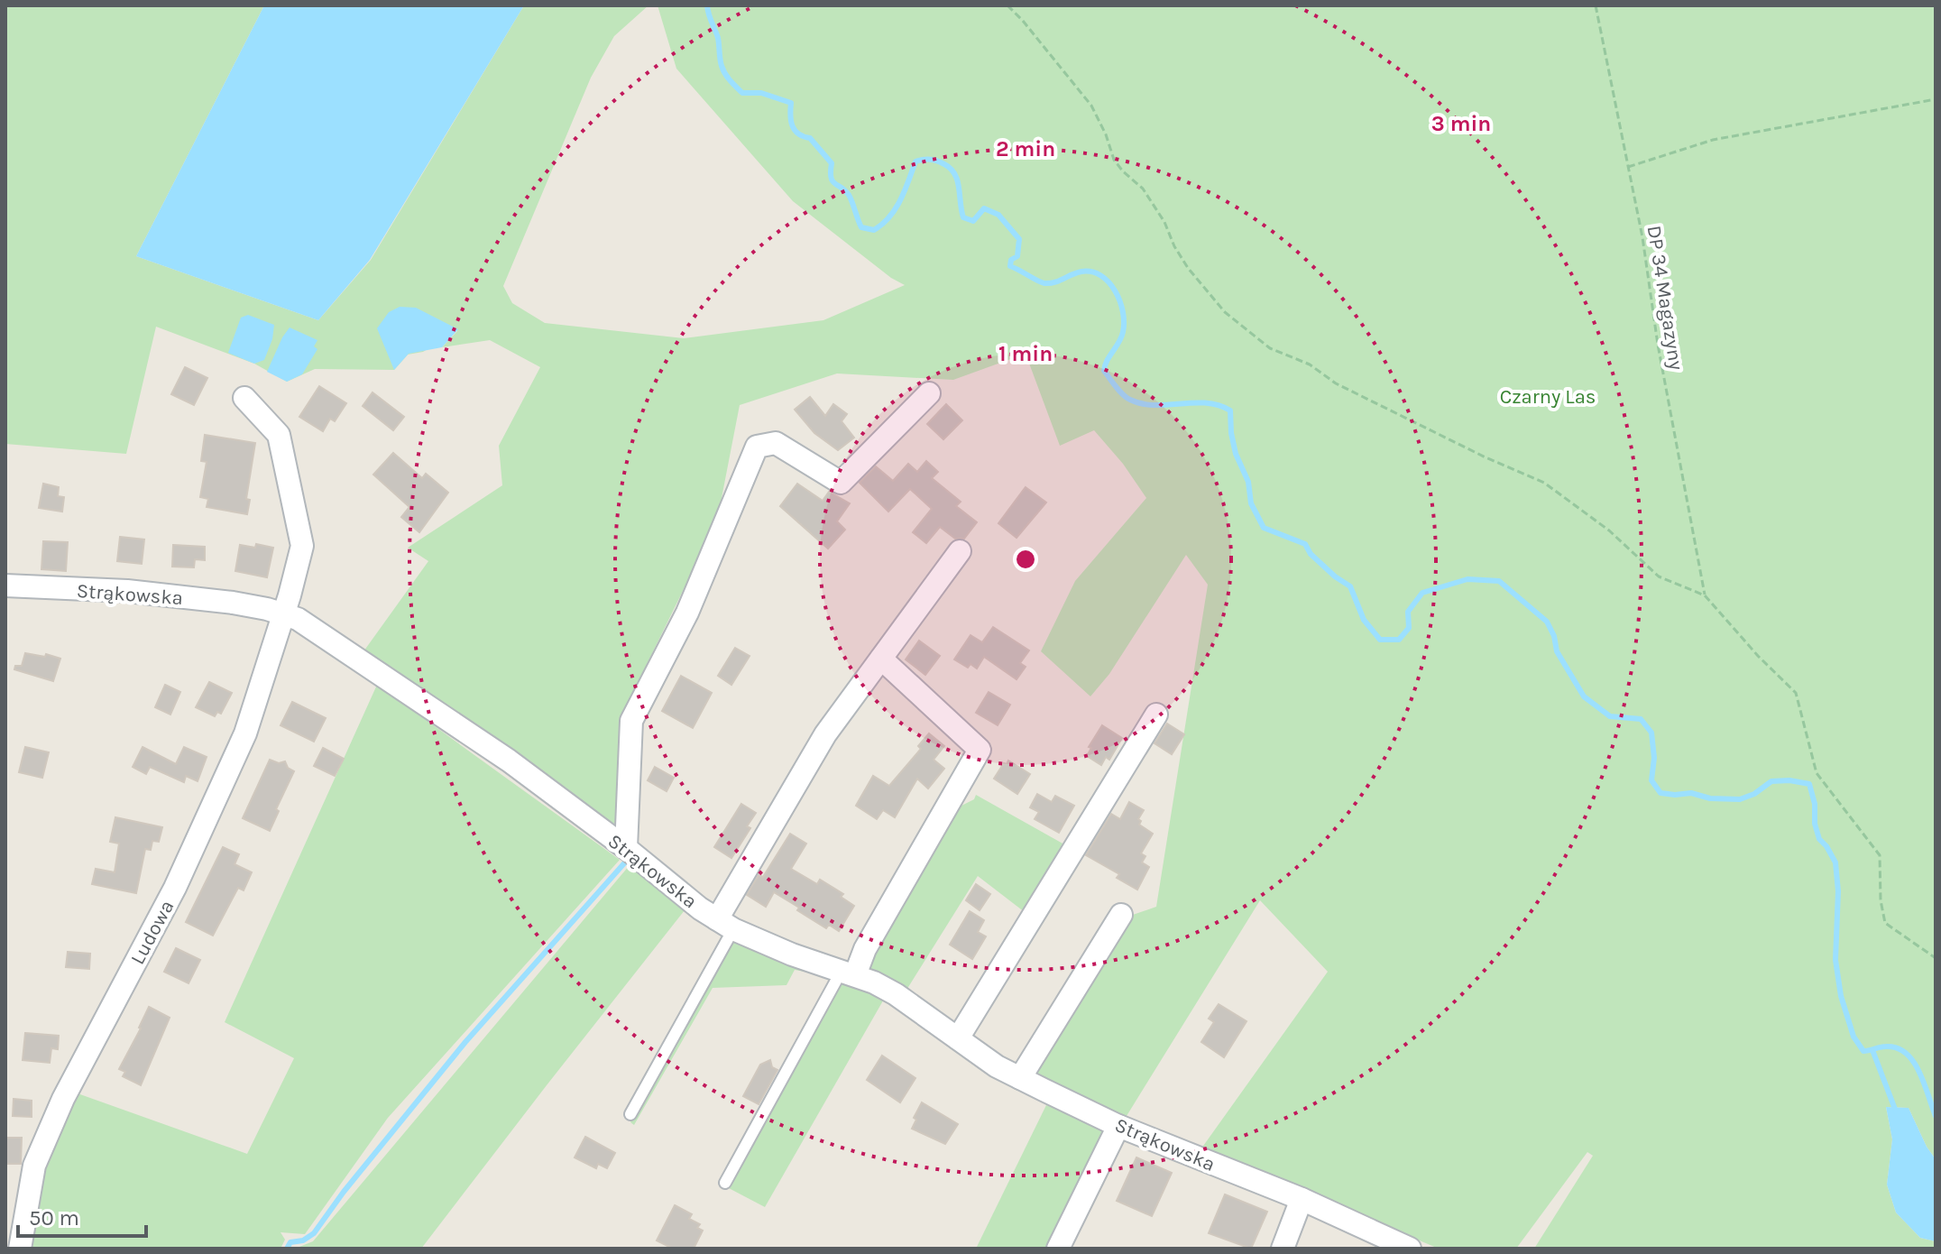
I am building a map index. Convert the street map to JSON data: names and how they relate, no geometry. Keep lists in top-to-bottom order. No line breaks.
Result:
{"streets":{"street":["Strąkowska","Ludowa"],"path":["DP 34 Magazyny"]},"crossings":[["Strąkowska","Ludowa"]],"parks":["Czarny Las"],"scale_bar":"50 m","rings":["3 min","2 min","1 min"]}
